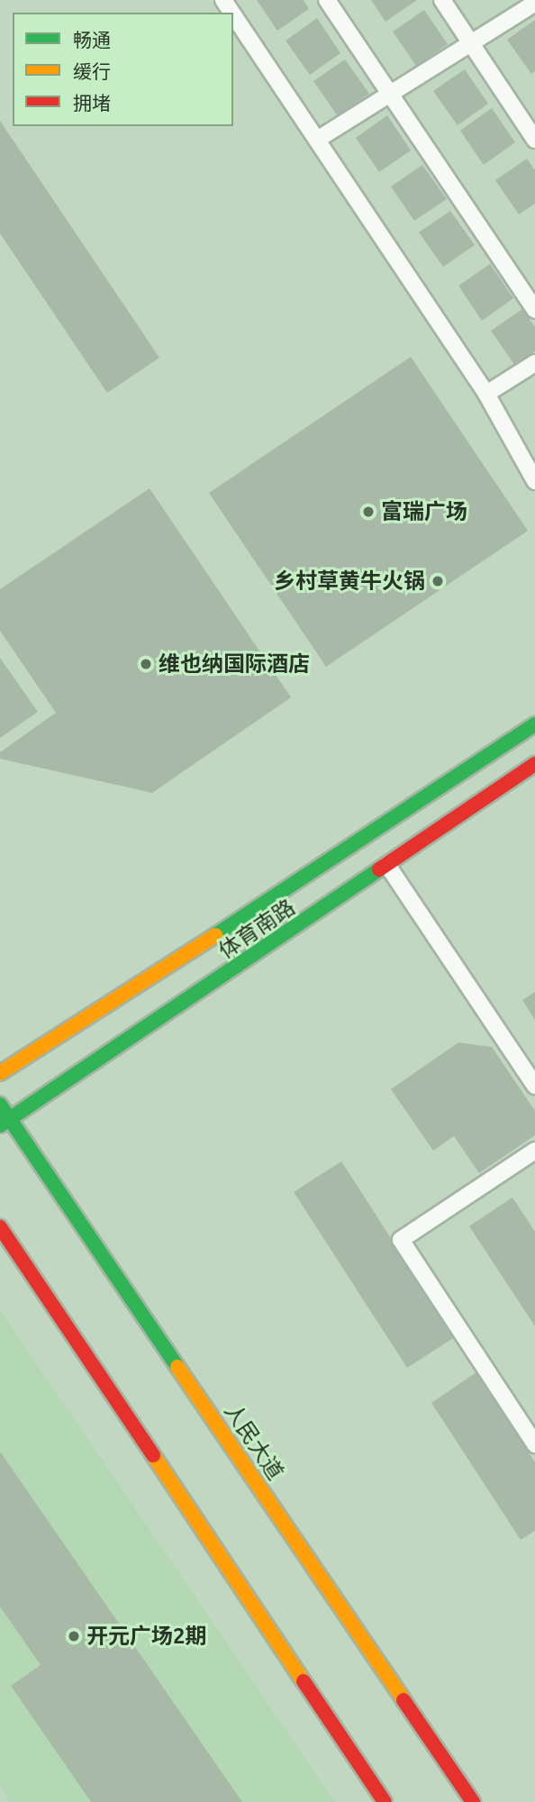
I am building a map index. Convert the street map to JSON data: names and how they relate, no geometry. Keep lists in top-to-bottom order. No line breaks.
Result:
{"streets":{"main road":["体育南路","人民大道"]},"crossings":[["体育南路","人民大道"]],"places":["富瑞广场","乡村草黄牛火锅","维也纳国际酒店","开元广场2期"],"legend":["畅通","缓行","拥堵"]}
